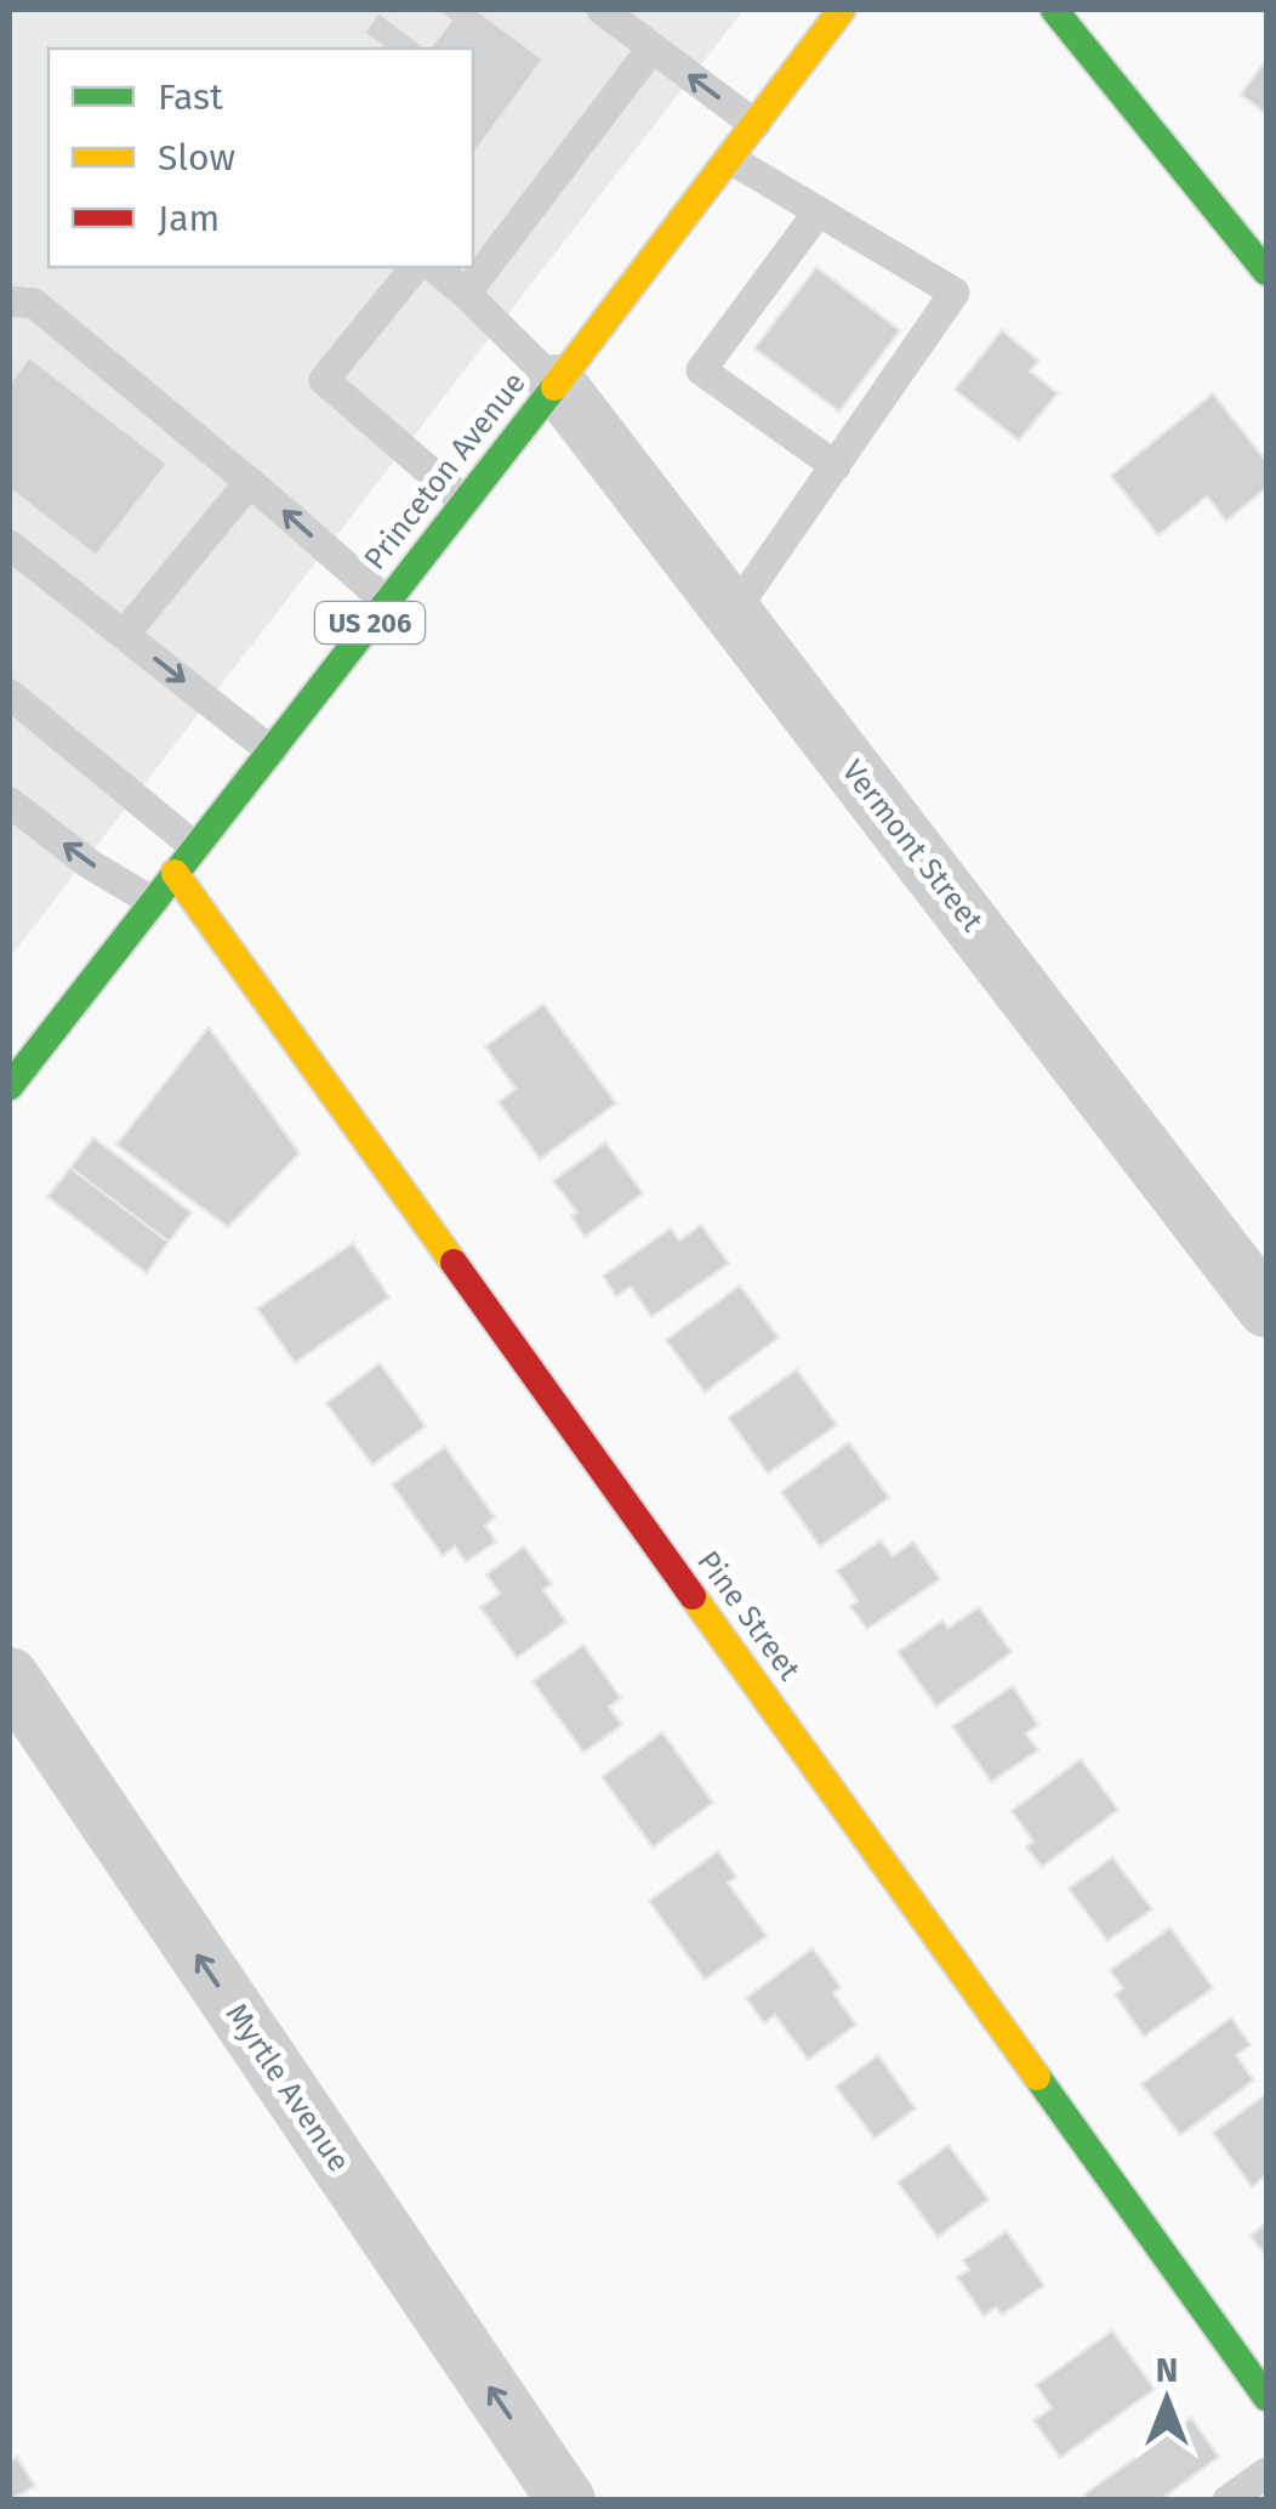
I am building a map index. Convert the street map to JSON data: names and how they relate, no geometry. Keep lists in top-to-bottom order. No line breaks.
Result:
{"streets":{"street":["Princeton Avenue","US 206","Vermont Street","Pine Street","Myrtle Avenue"]},"crossings":[["Princeton Avenue","Vermont Street"],["Princeton Avenue","Pine Street"]],"one_way":["Myrtle Avenue"],"legend":["Fast","Slow","Jam"],"north":"top"}
